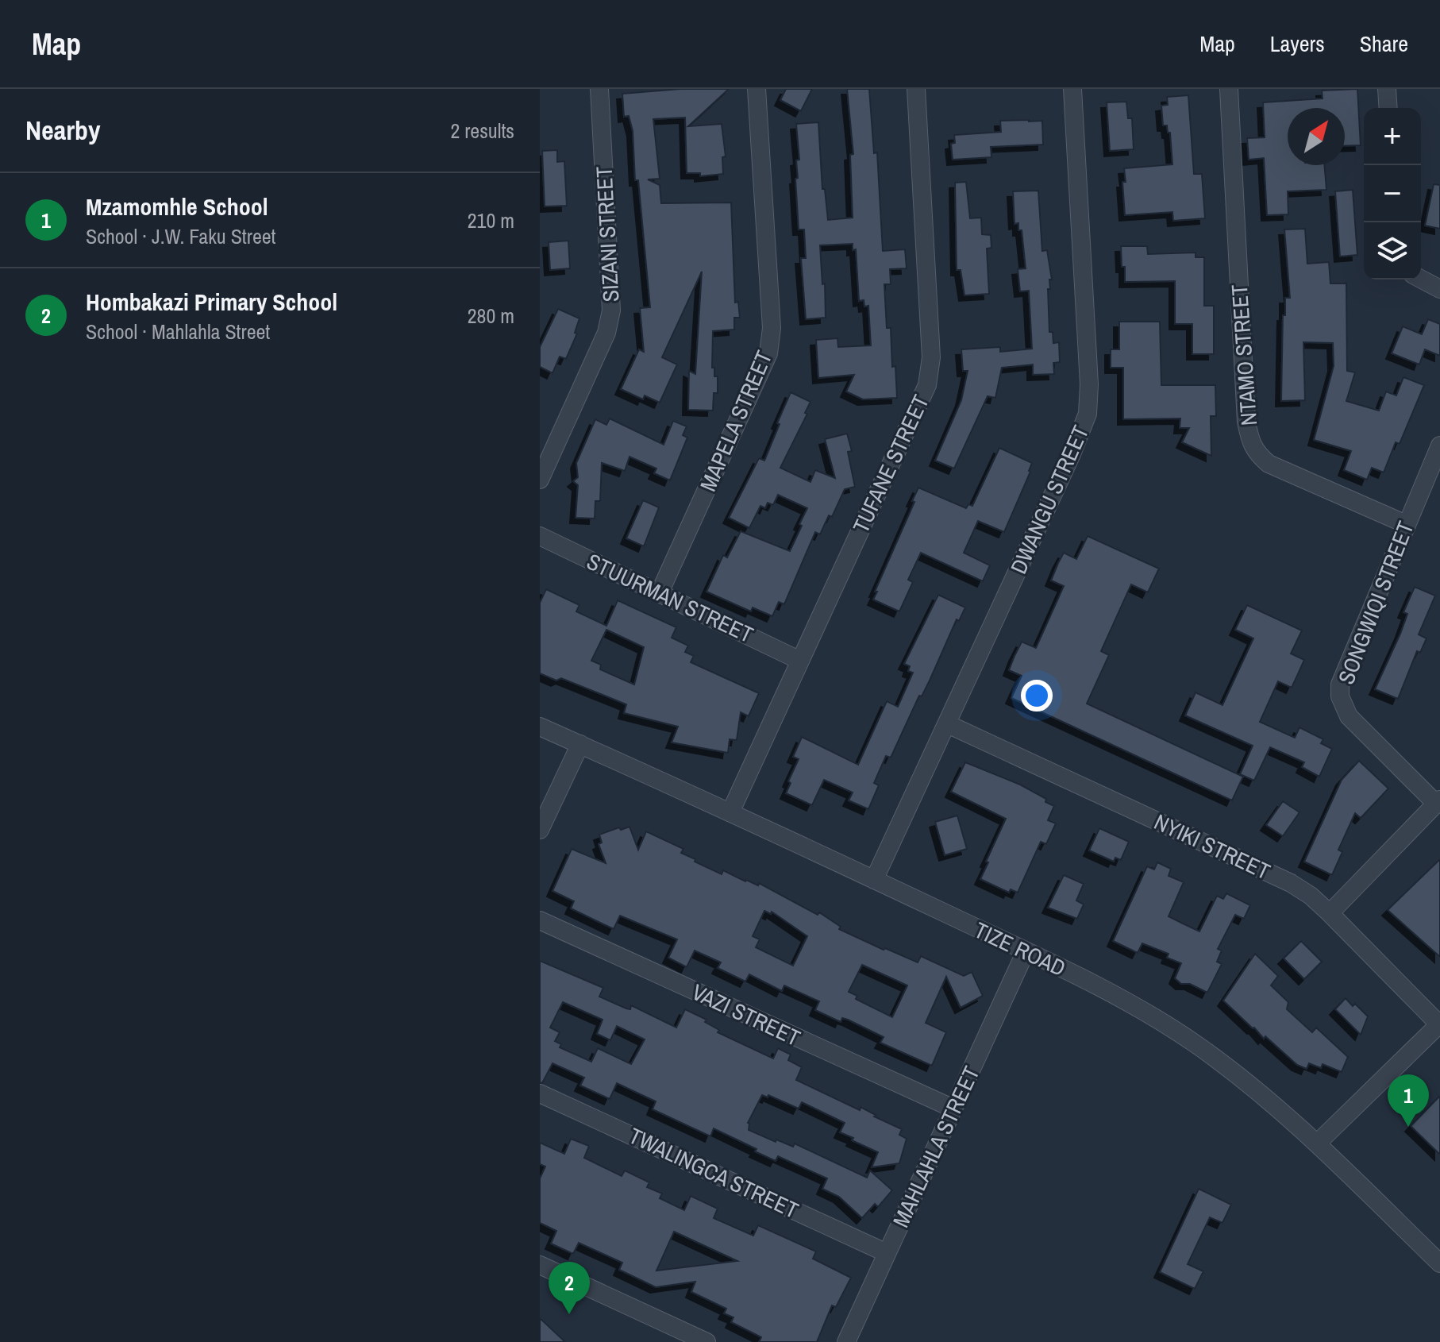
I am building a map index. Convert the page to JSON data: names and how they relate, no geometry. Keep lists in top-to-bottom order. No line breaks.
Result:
{"streets":{"street":["SIZANI STREET","NTAMO STREET","MAPELA STREET","TUFANE STREET","DWANGU STREET","STUURMAN STREET","SONGWIQI STREET","NYIKI STREET","TIZE ROAD","VAZI STREET","MAHLAHLA STREET","TWALINGCA STREET"]},"crossings":[["NTAMO STREET","SONGWIQI STREET"],["MAPELA STREET","STUURMAN STREET"],["TUFANE STREET","STUURMAN STREET"],["TUFANE STREET","TIZE ROAD"],["DWANGU STREET","NYIKI STREET"],["DWANGU STREET","TIZE ROAD"],["TIZE ROAD","MAHLAHLA STREET"],["VAZI STREET","MAHLAHLA STREET"],["MAHLAHLA STREET","TWALINGCA STREET"]],"north":"top right","page":{"header":"Map","nav":["Map","Layers","Share"],"heading":["Nearby","2 results"],"map_buttons":["+","−"],"list":[{"mark":"1","name":"Mzamomhle School","note":"School · J.W. Faku Street","value":"210 m"},{"mark":"2","name":"Hombakazi Primary School","note":"School · Mahlahla Street","value":"280 m"}],"pins":["1","2"]}}
